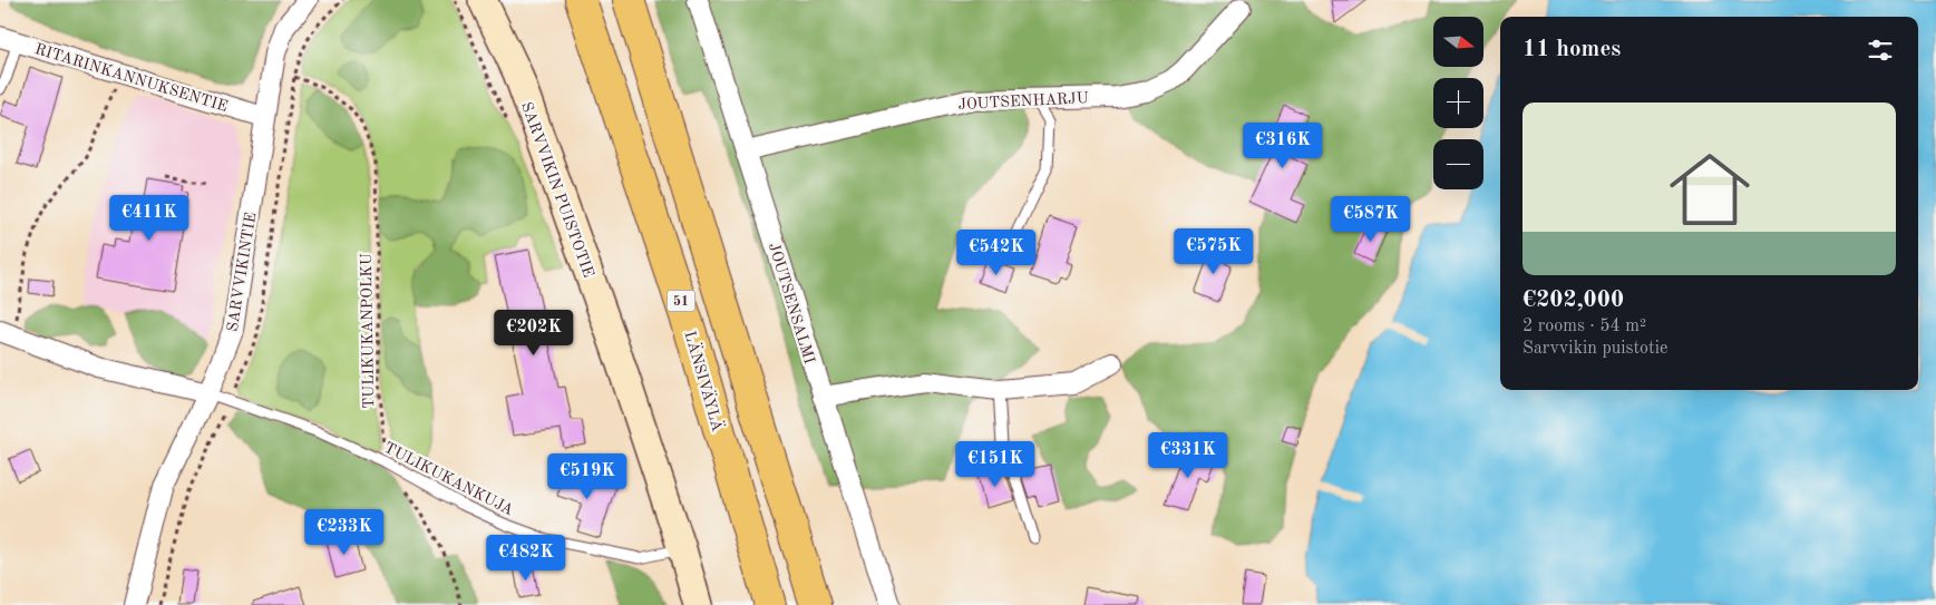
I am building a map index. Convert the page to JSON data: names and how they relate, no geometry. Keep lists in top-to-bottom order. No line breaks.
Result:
{"streets":{"highway":["51","LÄNSIVÄYLÄ"],"main road":["SARVVIKIN PUISTOTIE"],"street":["RITARINKANNUKSENTIE","JOUTSENHARJU","SARVVIKINTIE","JOUTSENSALMI"],"lane":["TULIKUKANKUJA"],"path":["TULIKUKANPOLKU"]},"crossings":[["RITARINKANNUKSENTIE","SARVVIKINTIE"],["JOUTSENHARJU","JOUTSENSALMI"],["SARVVIKIN PUISTOTIE","TULIKUKANKUJA"],["SARVVIKINTIE","TULIKUKANKUJA"],["TULIKUKANPOLKU","TULIKUKANKUJA"]],"north":"right","page":{"map_buttons":["+","−"],"heading":"11 homes","list":[{"name":"€202,000","note":"2 rooms · 54 m² · Sarvvikin puistotie"}],"price":["€316K","€411K","€587K","€575K","€542K","€202K","€331K","€151K","€519K","€233K","€482K"]}}
